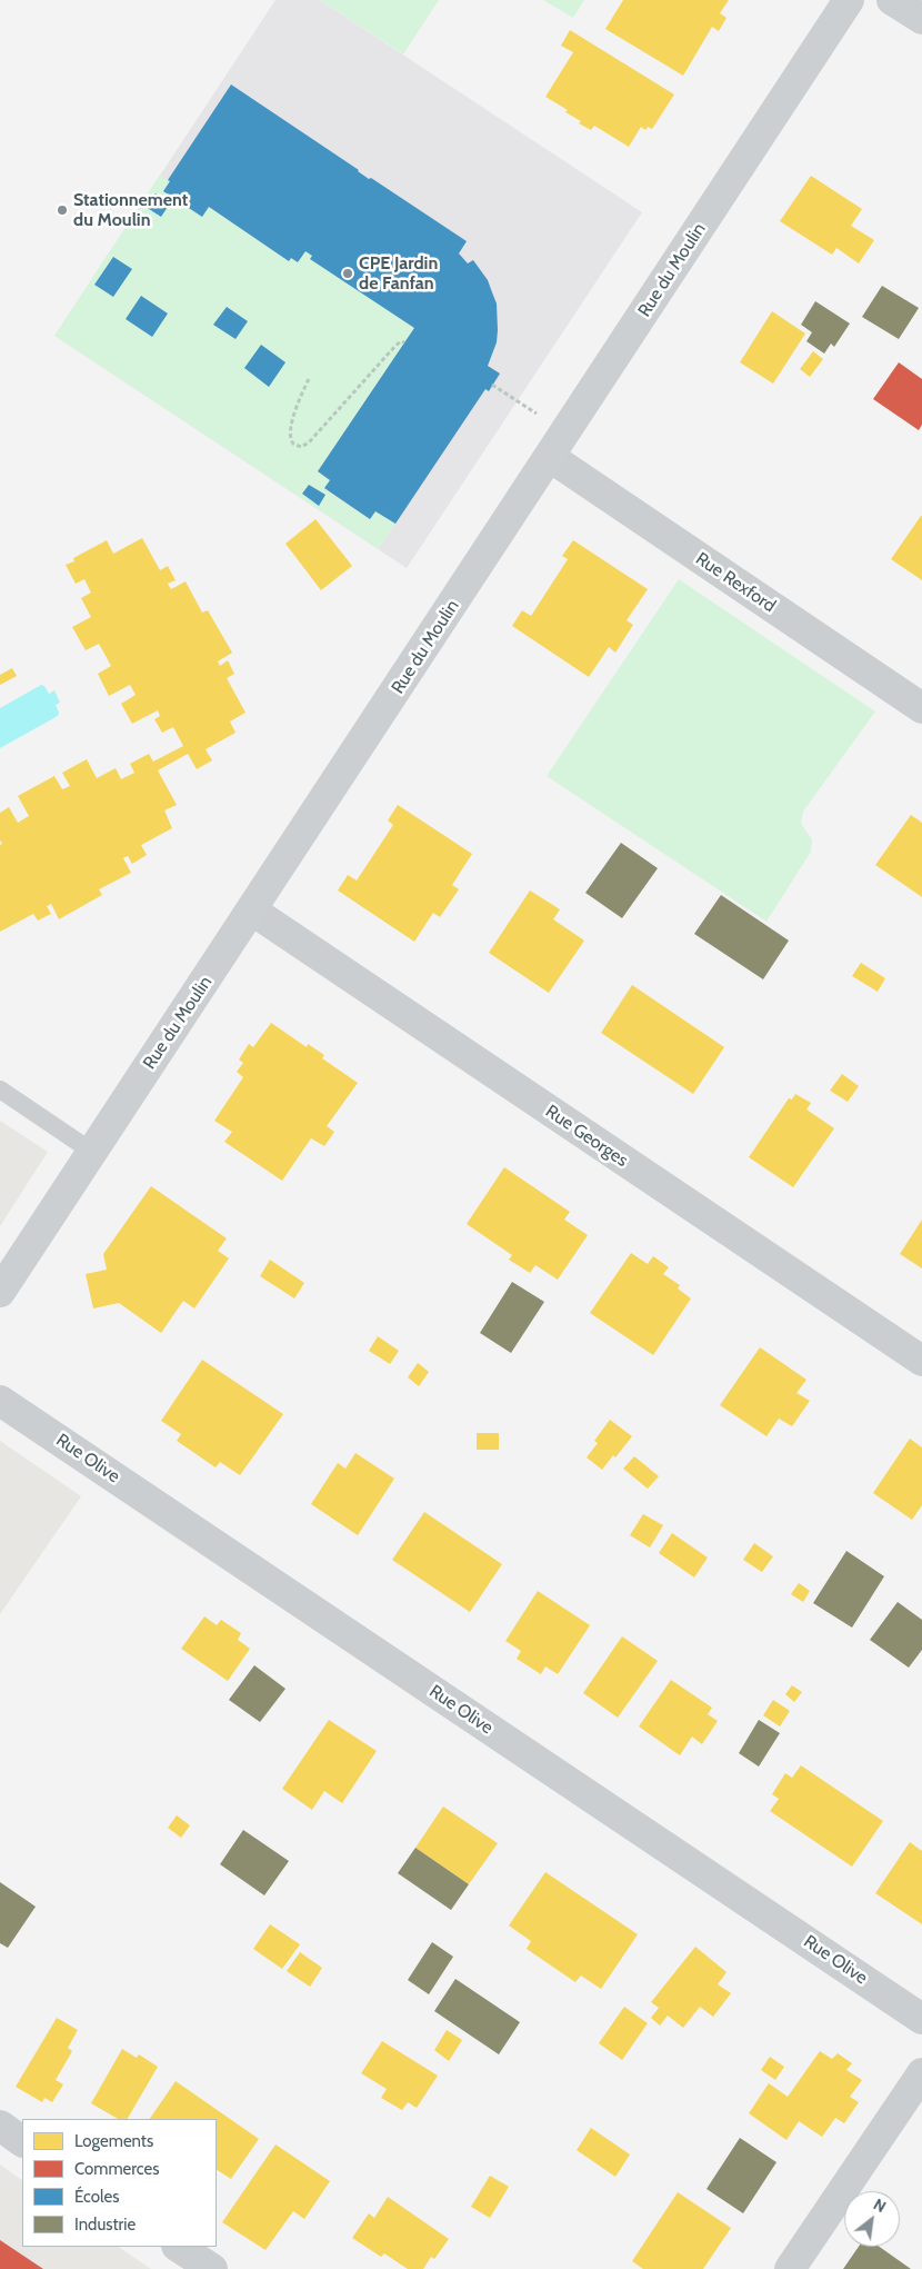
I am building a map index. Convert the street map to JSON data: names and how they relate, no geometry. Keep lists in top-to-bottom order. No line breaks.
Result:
{"streets":{"street":["Rue du Moulin","Rue Rexford","Rue Georges","Rue Olive"]},"crossings":[["Rue du Moulin","Rue Rexford"],["Rue du Moulin","Rue Georges"]],"places":["Stationnement du Moulin","CPE Jardin de Fanfan"],"legend":["Logements","Commerces","Écoles","Industrie"],"north":"top right"}
